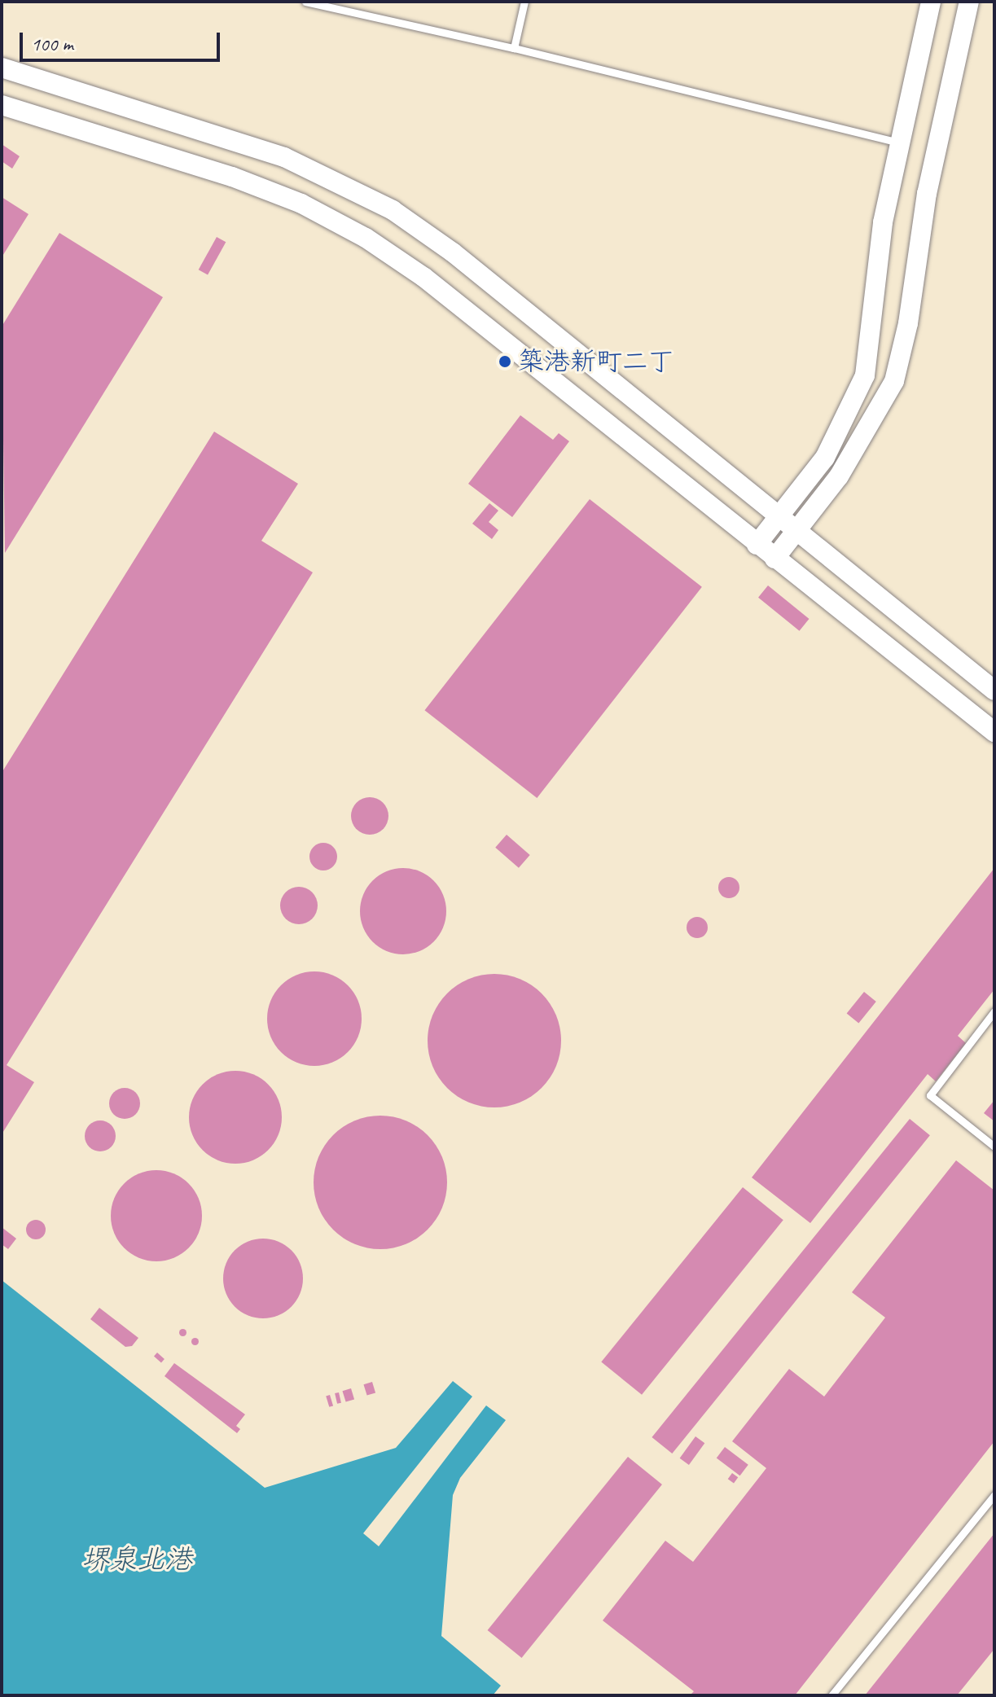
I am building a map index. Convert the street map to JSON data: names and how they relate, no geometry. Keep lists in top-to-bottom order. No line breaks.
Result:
{"water":["堺泉北港"],"places":["築港新町二丁"],"scale_bar":"100 m"}
